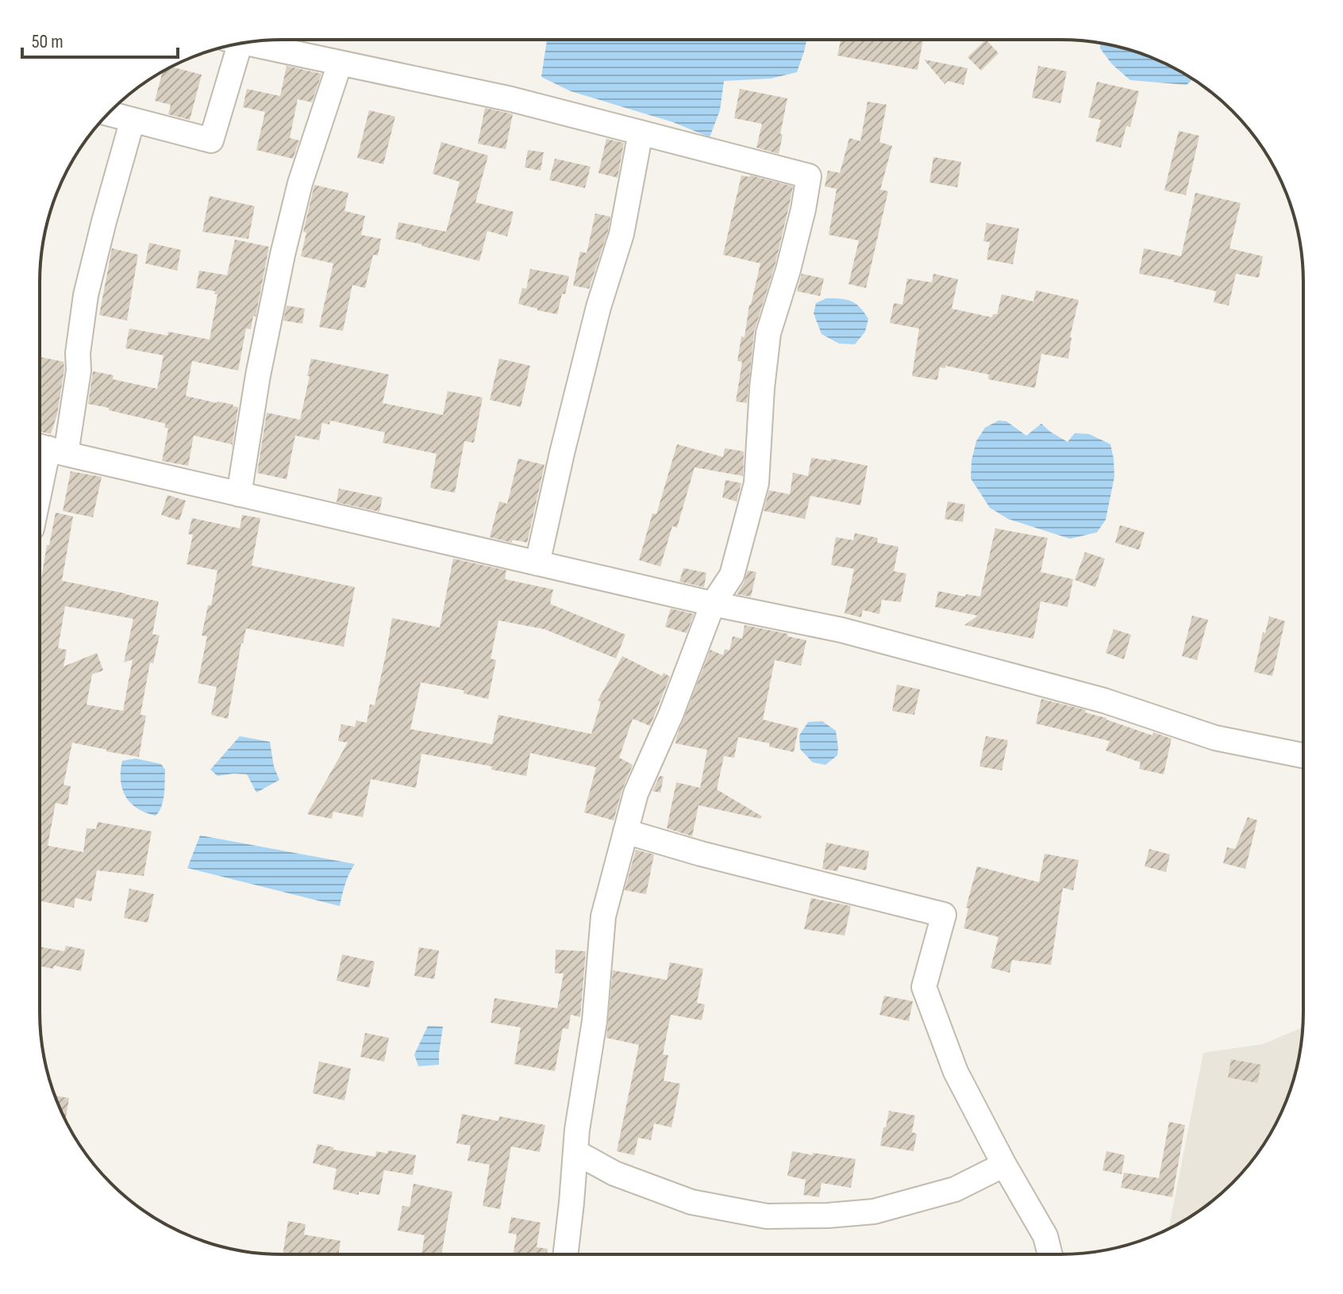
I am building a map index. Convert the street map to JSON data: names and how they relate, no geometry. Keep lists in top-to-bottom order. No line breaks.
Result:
{"scale_bar":"50 m"}
